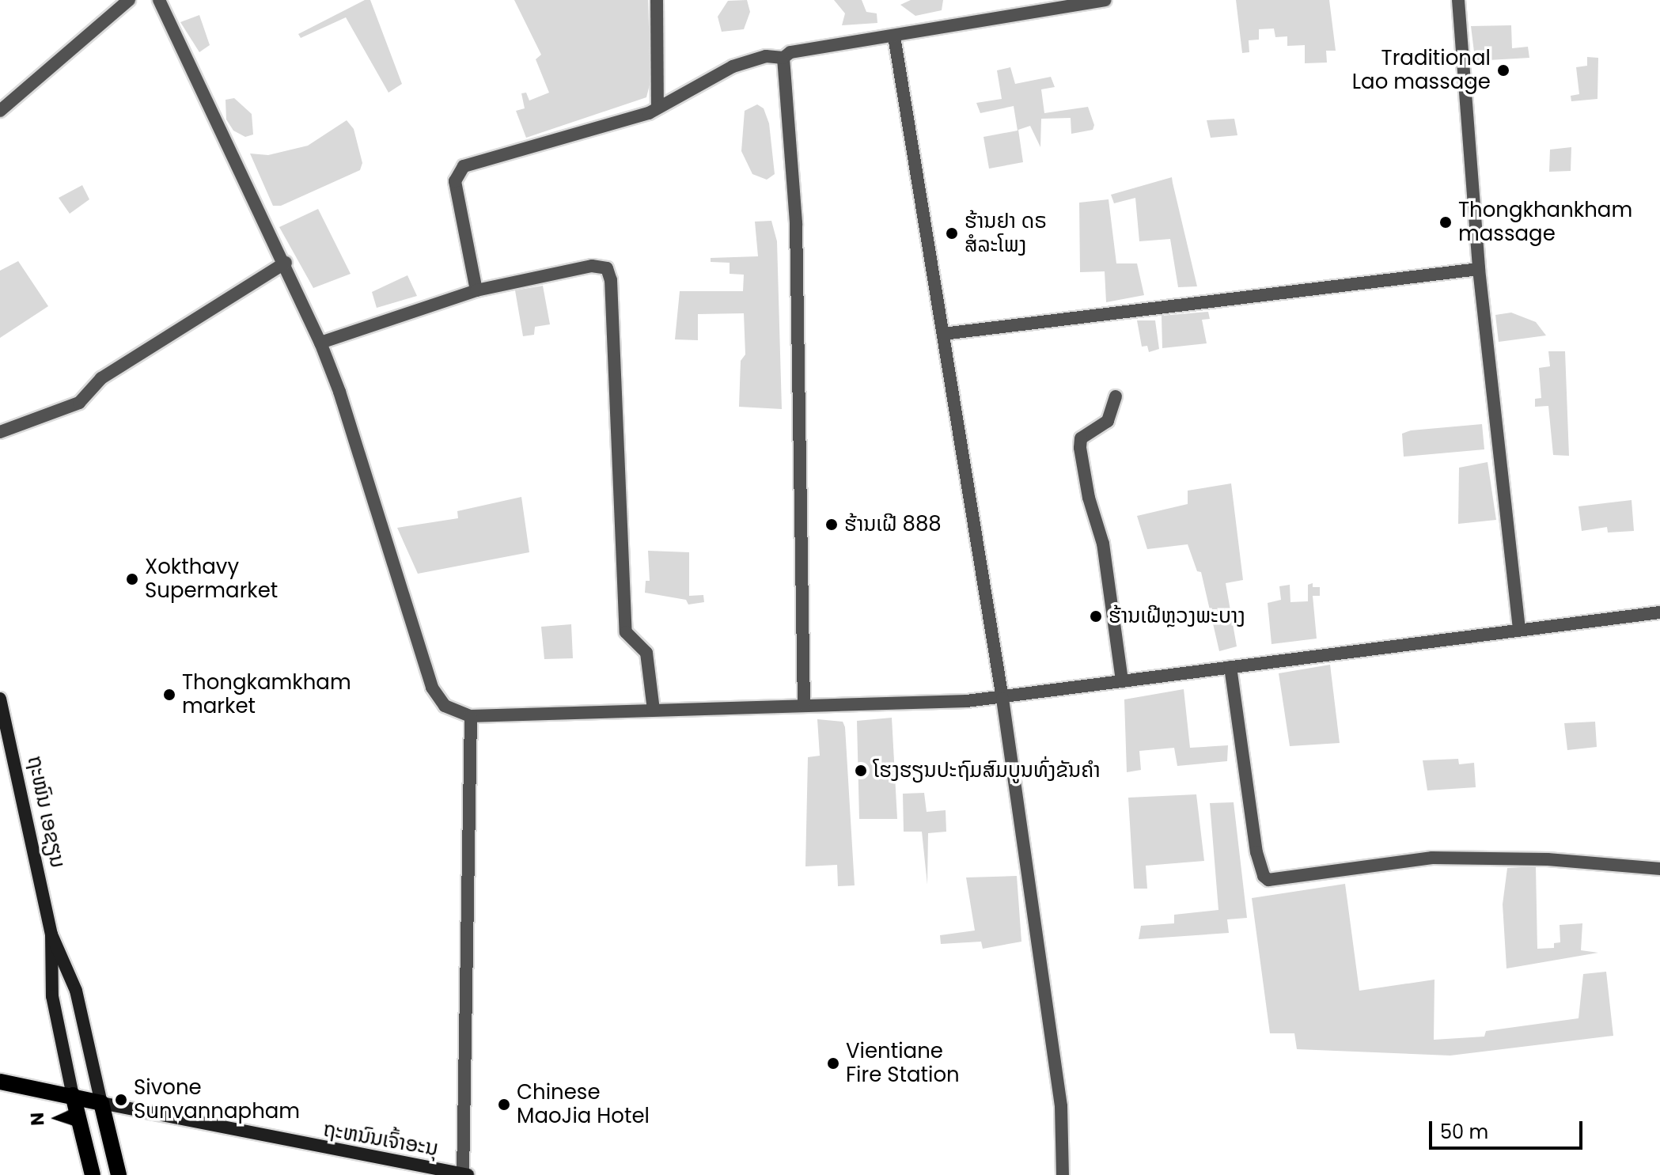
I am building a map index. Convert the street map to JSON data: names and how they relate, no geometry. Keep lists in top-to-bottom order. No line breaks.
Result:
{"streets":{"main road":["ຖະໜົນ ເອຊຽນ","ຖະຫນົນເຈົ້າອະນຸ"]},"crossings":[["ຖະໜົນ ເອຊຽນ","ຖະຫນົນເຈົ້າອະນຸ"]],"places":["Traditional Lao massage","Thongkhankham massage","ຮ້ານຢາ ດຣ ສໍລະໂພງ","ຮ້ານເຝີ 888","Xokthavy Supermarket","ຮ້ານເຝີຫຼວງພະບາງ","Thongkamkham market","ໂຮງຮຽນປະຖົມສົມບູນທົ່ງຂັນຄຳ","Vientiane Fire Station","Sivone Sunvannapham","Chinese MaoJia Hotel"],"scale_bar":"50 m","north":"left"}
